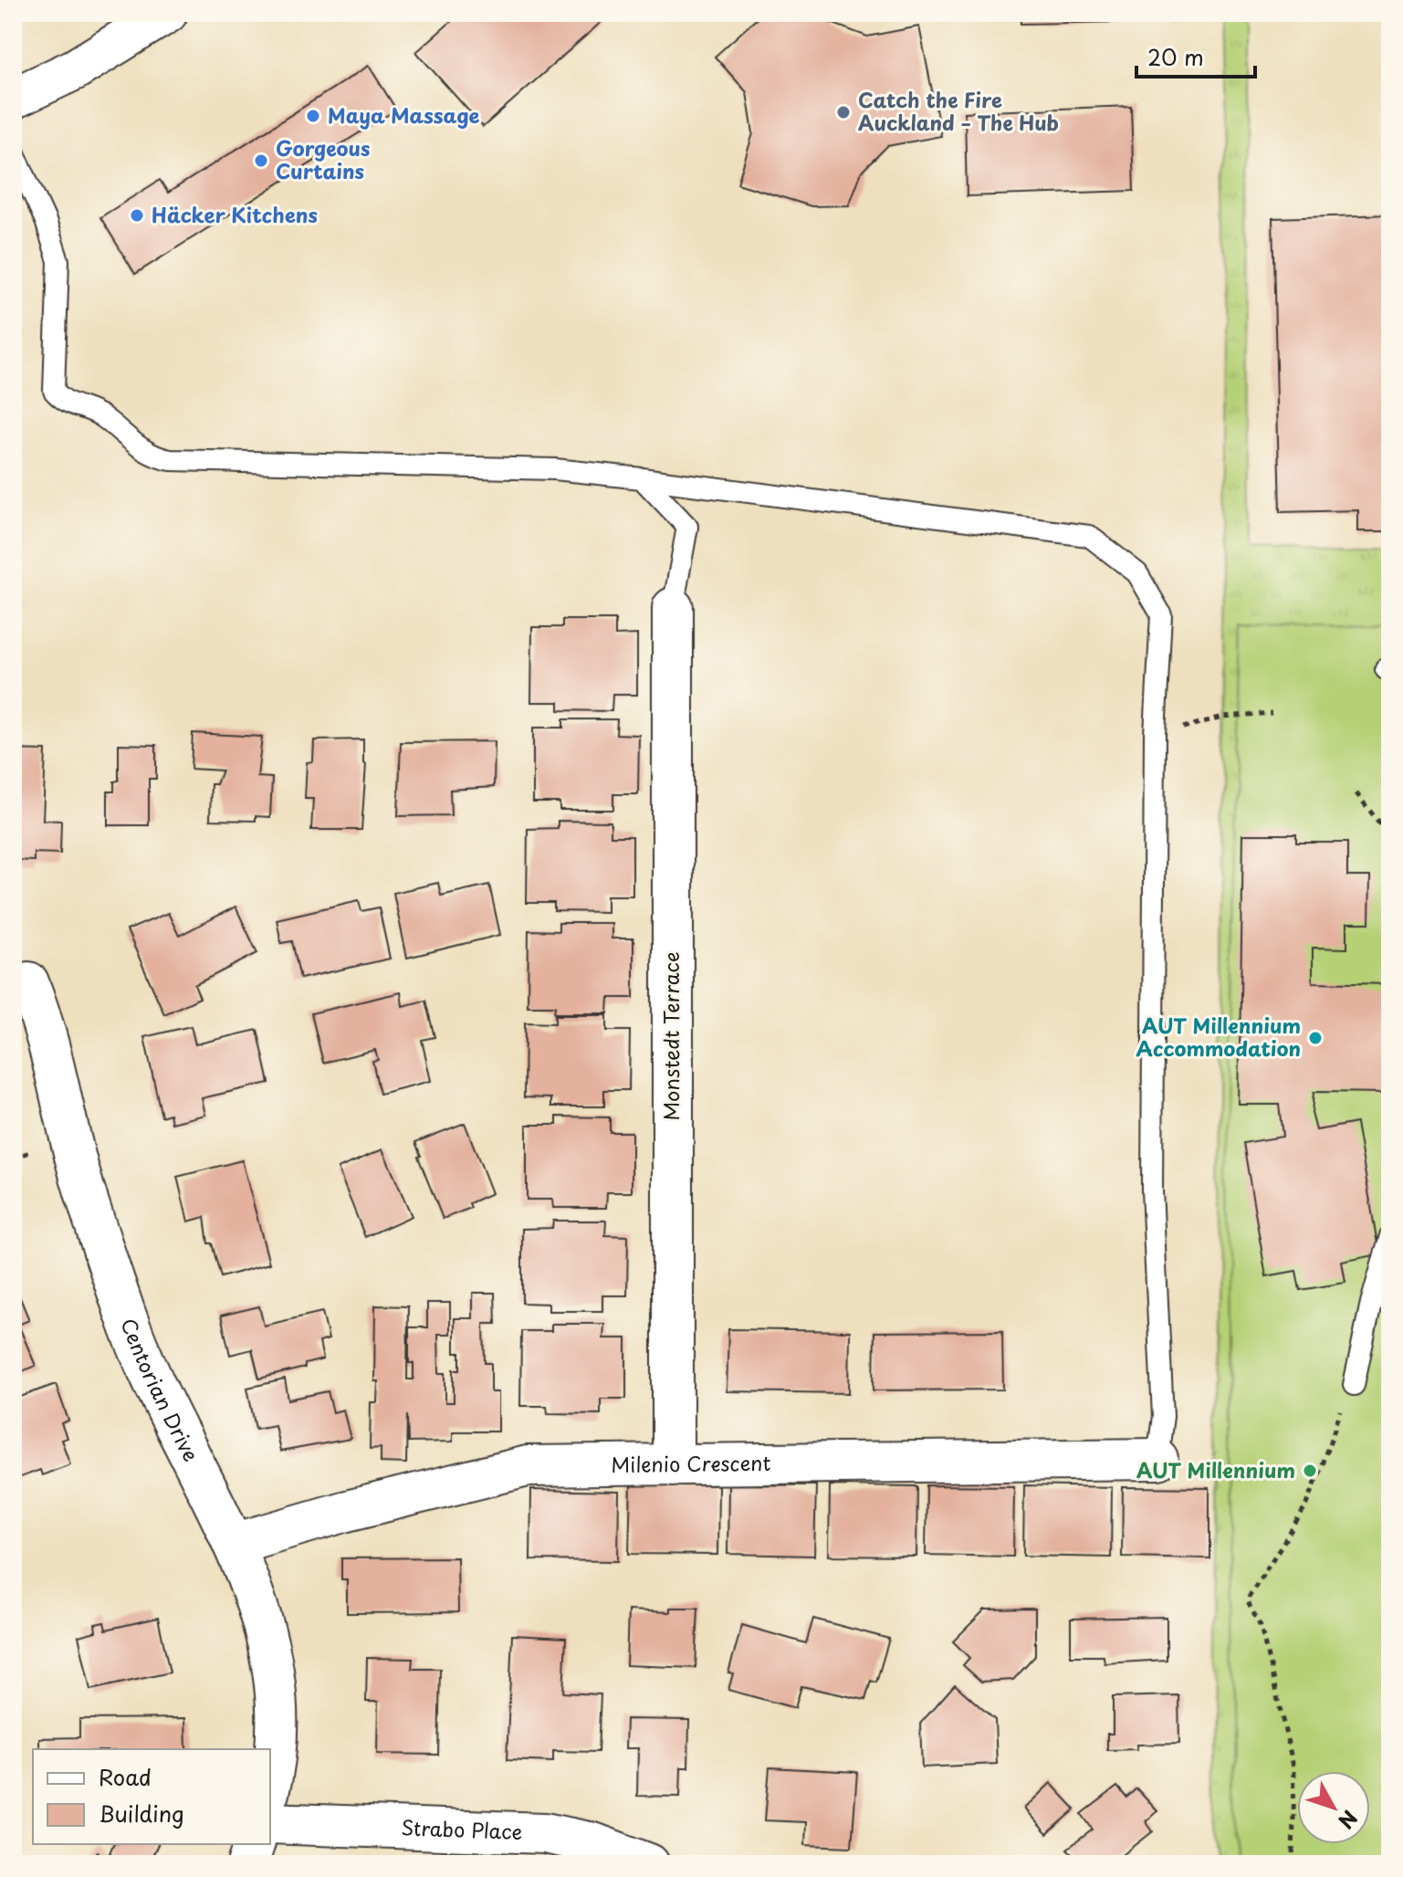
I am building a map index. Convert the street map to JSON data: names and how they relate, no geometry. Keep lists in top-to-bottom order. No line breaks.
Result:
{"streets":{"street":["Monstedt Terrace","Centorian Drive","Milenio Crescent","Strabo Place"]},"crossings":[["Monstedt Terrace","Milenio Crescent"],["Centorian Drive","Milenio Crescent"]],"places":["Catch the Fire Auckland – The Hub","Maya Massage","Gorgeous Curtains","Häcker Kitchens","AUT Millennium Accommodation","AUT Millennium"],"legend":["Road","Building"],"scale_bar":"20 m","north":"bottom right"}
